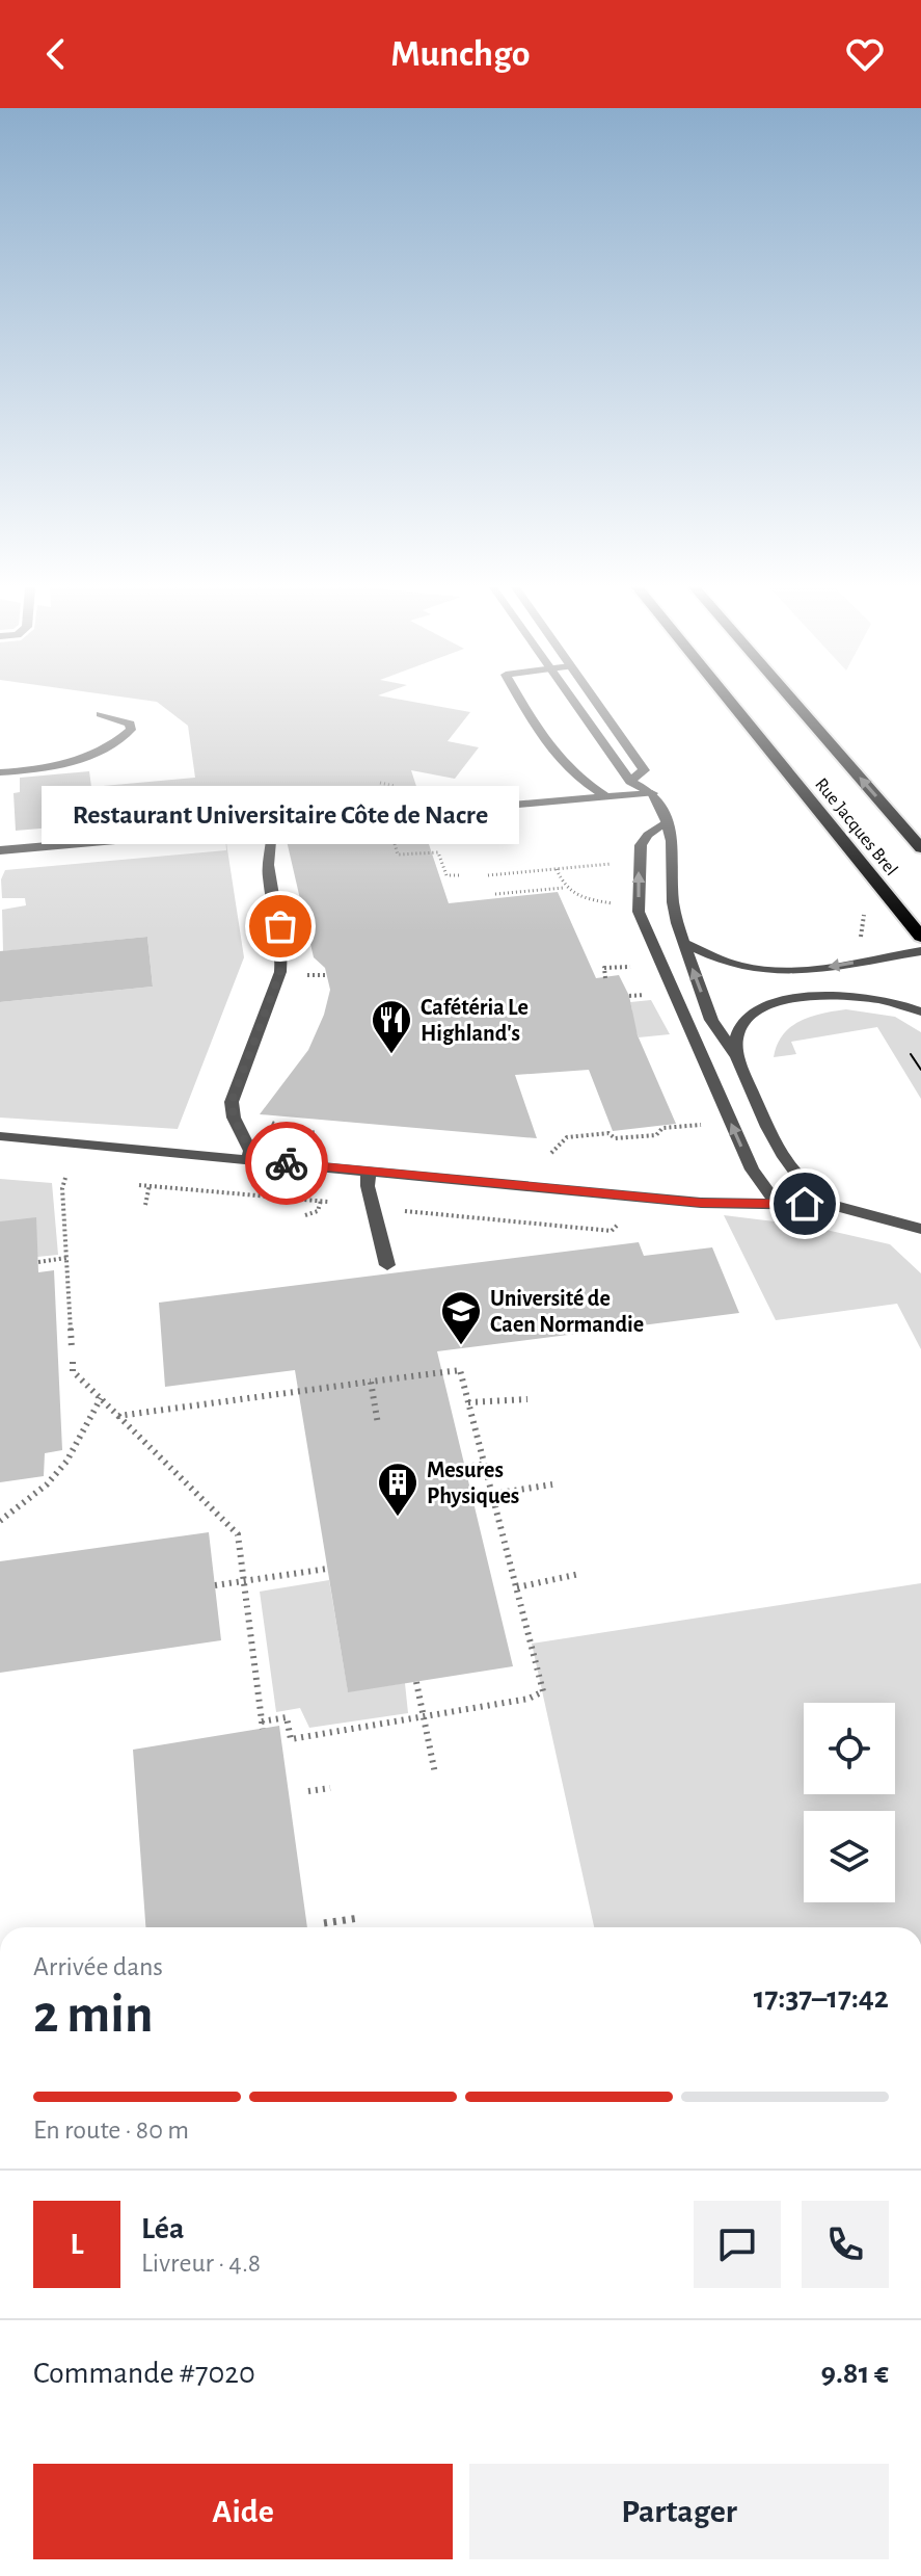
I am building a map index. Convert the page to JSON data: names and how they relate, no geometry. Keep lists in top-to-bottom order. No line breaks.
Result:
{"streets":{"main road":["Rue Jacques Brel"]},"places":{"other":["Restaurant Universitaire Côte de Nacre"],"restaurant":["Cafétéria Le Highland's"],"school or university":["Université de Caen Normandie"],"building":["Mesures Physiques"]},"page":{"header":"Munchgo","bubble":"Restaurant Universitaire Côte de Nacre","heading":["2 min","Arrivée dans","17:37–17:42"],"panel":["Léa","Livreur · 4.8","Commande #7020","9.81 €"],"bar":"En route · 80 m","round":"L","buttons":["Aide","Partager"]}}
